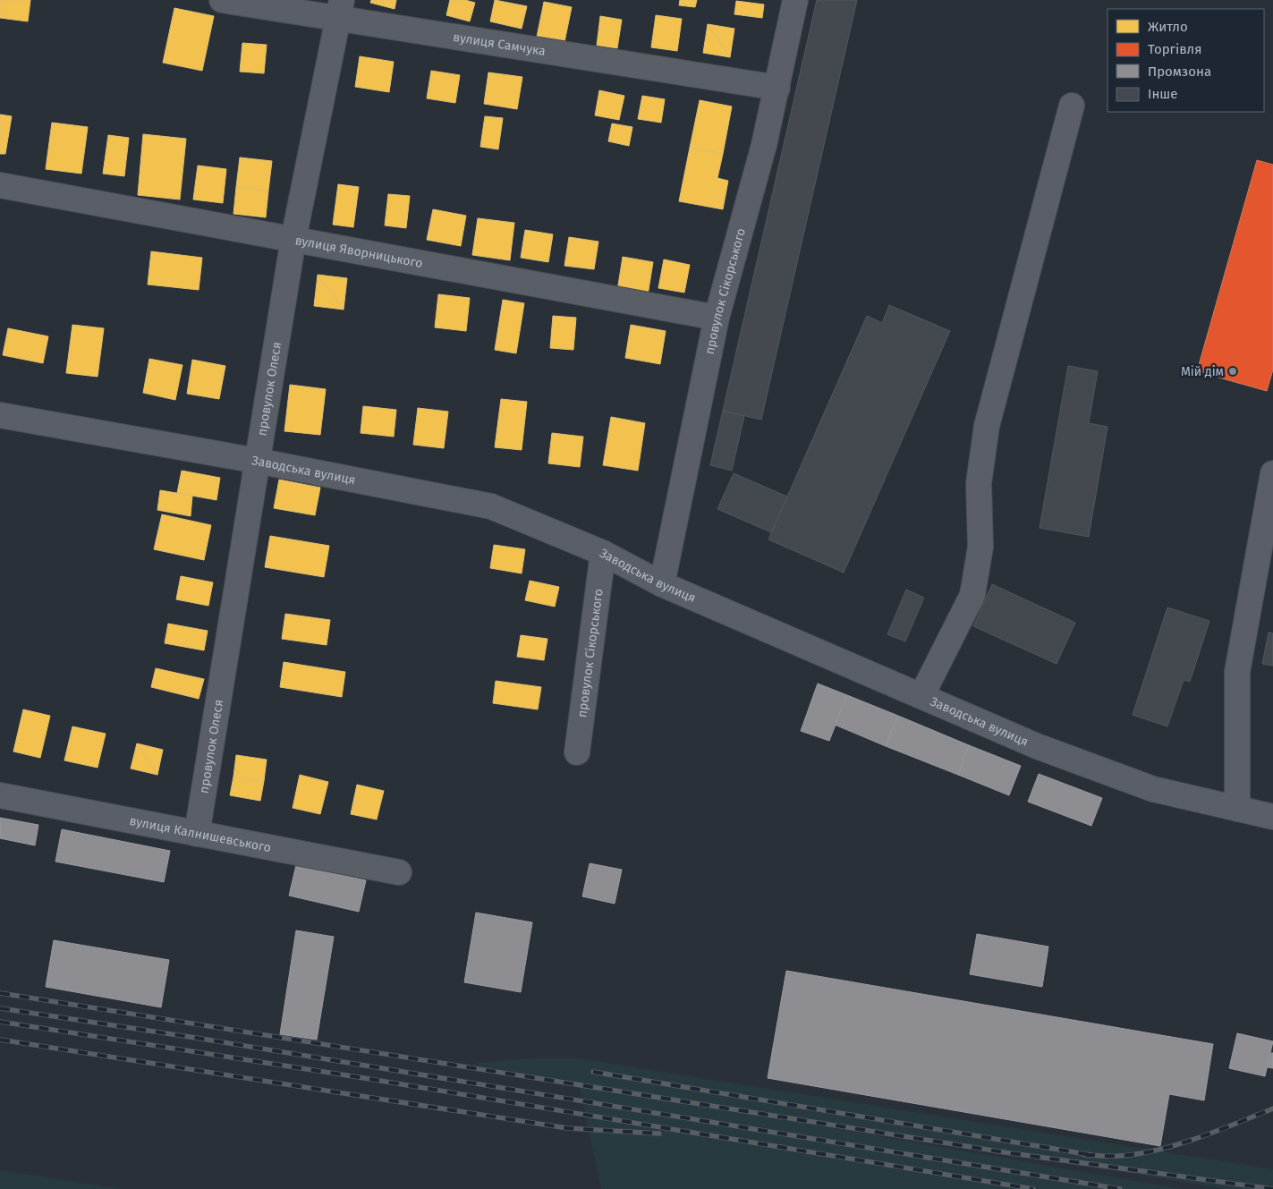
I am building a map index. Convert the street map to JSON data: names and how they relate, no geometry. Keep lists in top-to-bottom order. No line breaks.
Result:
{"streets":{"street":["вулиця Самчука","вулиця Яворницького","провулок Сікорського","провулок Олеся","Заводська вулиця","вулиця Калнишевського"]},"crossings":[["вулиця Самчука","провулок Сікорського"],["вулиця Самчука","провулок Олеся"],["вулиця Яворницького","провулок Сікорського"],["вулиця Яворницького","провулок Олеся"],["провулок Сікорського","Заводська вулиця"],["провулок Олеся","Заводська вулиця"],["провулок Олеся","вулиця Калнишевського"]],"places":["Мій дім"],"legend":["Житло","Торгівля","Промзона","Інше"]}
